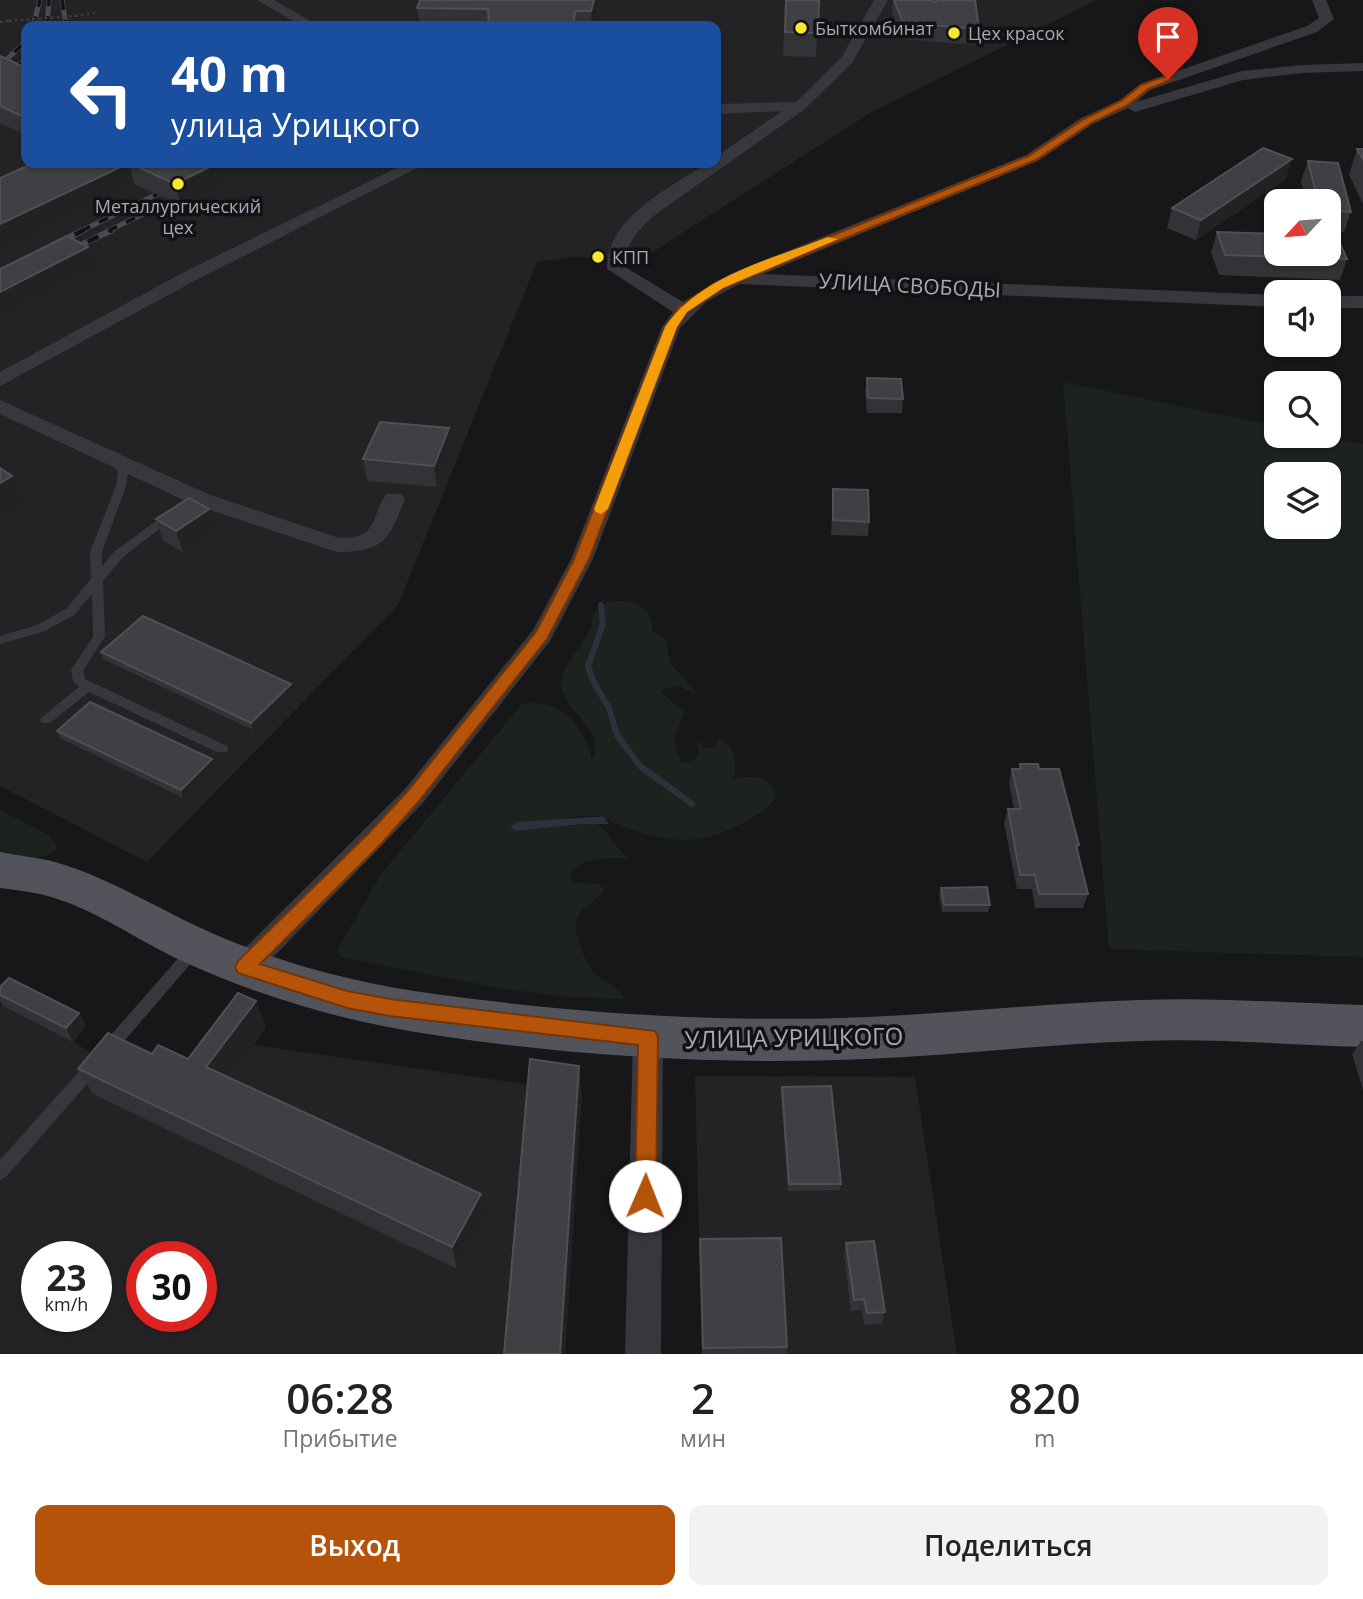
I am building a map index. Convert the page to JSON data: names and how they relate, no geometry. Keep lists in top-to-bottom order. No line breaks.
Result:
{"streets":{"main road":["УЛИЦА УРИЦКОГО"],"street":["УЛИЦА СВОБОДЫ"]},"crossings":[["УЛИЦА СВОБОДЫ","УЛИЦА УРИЦКОГО"]],"places":["Быткомбинат","Цех красок","Металлургический цех","КПП"],"north":"bottom left","page":{"turn":["40 m","улица Урицкого"],"speed":"23 km/h","limit":"30","eta":["06:28","Прибытие","2","мин","820","m"],"buttons":["Выход","Поделиться"]}}
